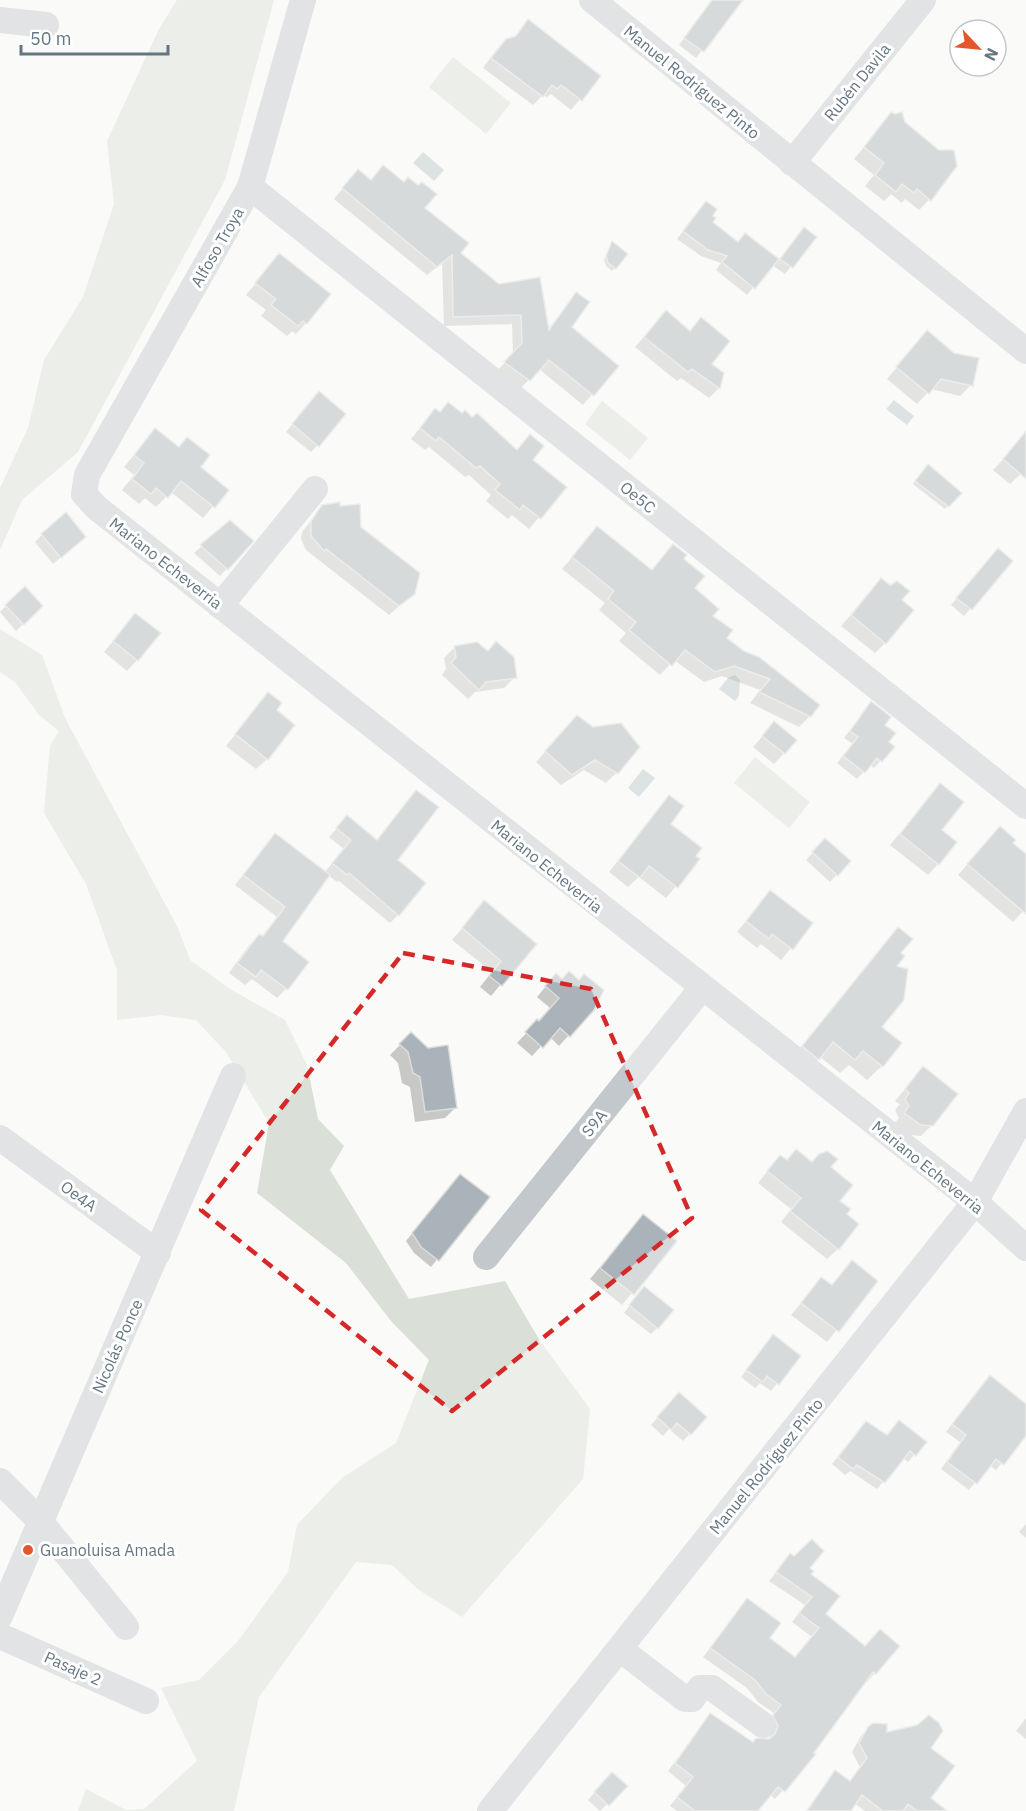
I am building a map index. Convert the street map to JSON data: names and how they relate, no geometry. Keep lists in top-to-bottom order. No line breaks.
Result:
{"streets":{"street":["Manuel Rodríguez Pinto","Rubén Davila","Alfoso Troya","Oe5C","Mariano Echeverria","S9A","Oe4A","Nicolás Ponce","Pasaje 2"]},"crossings":[["Manuel Rodríguez Pinto","Rubén Davila"],["Manuel Rodríguez Pinto","Mariano Echeverria"],["Alfoso Troya","Oe5C"],["Alfoso Troya","Mariano Echeverria"],["Mariano Echeverria","S9A"],["Oe4A","Nicolás Ponce"]],"places":["Guanoluisa Amada"],"scale_bar":"50 m","north":"bottom right"}
